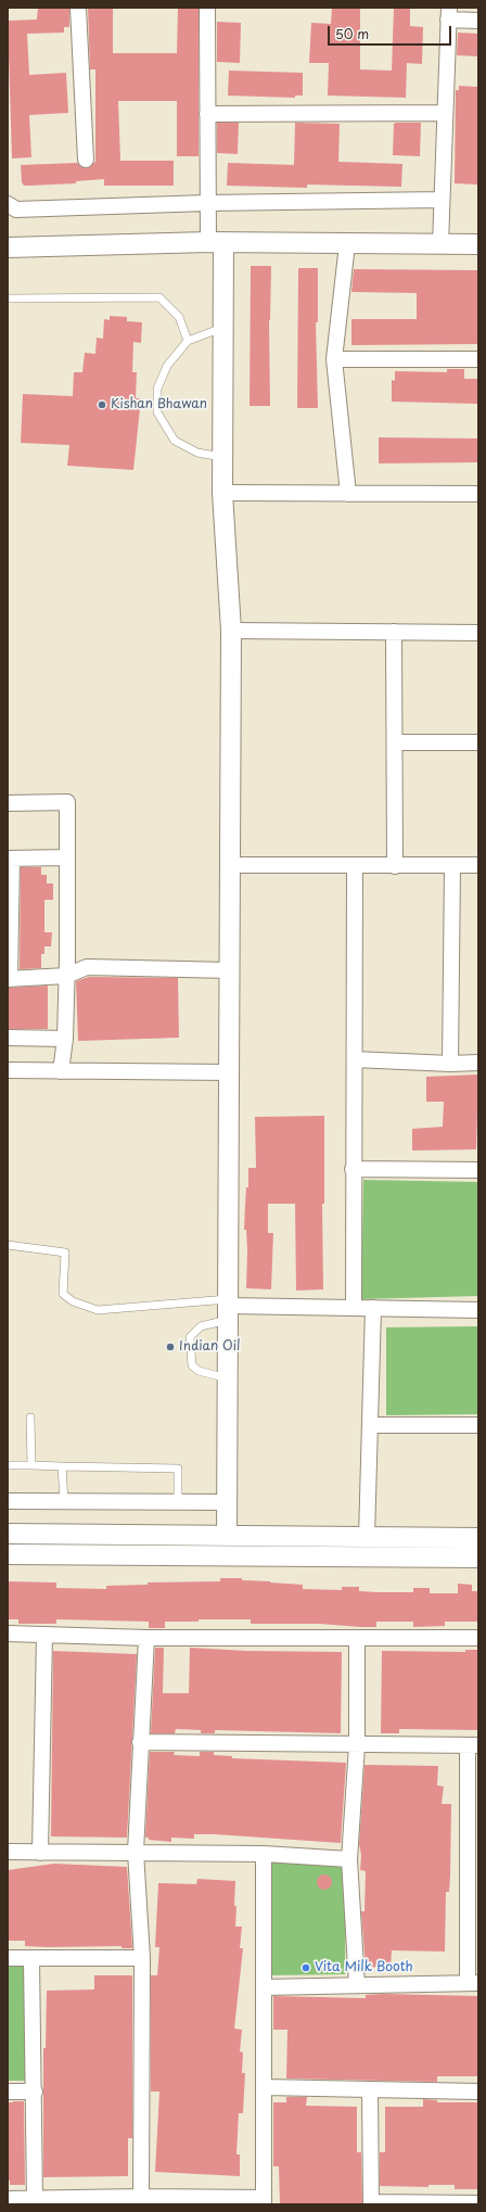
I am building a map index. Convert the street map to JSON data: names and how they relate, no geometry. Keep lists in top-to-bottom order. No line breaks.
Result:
{"places":["Kishan Bhawan","Indian Oil","Vita Milk Booth"],"scale_bar":"50 m"}
